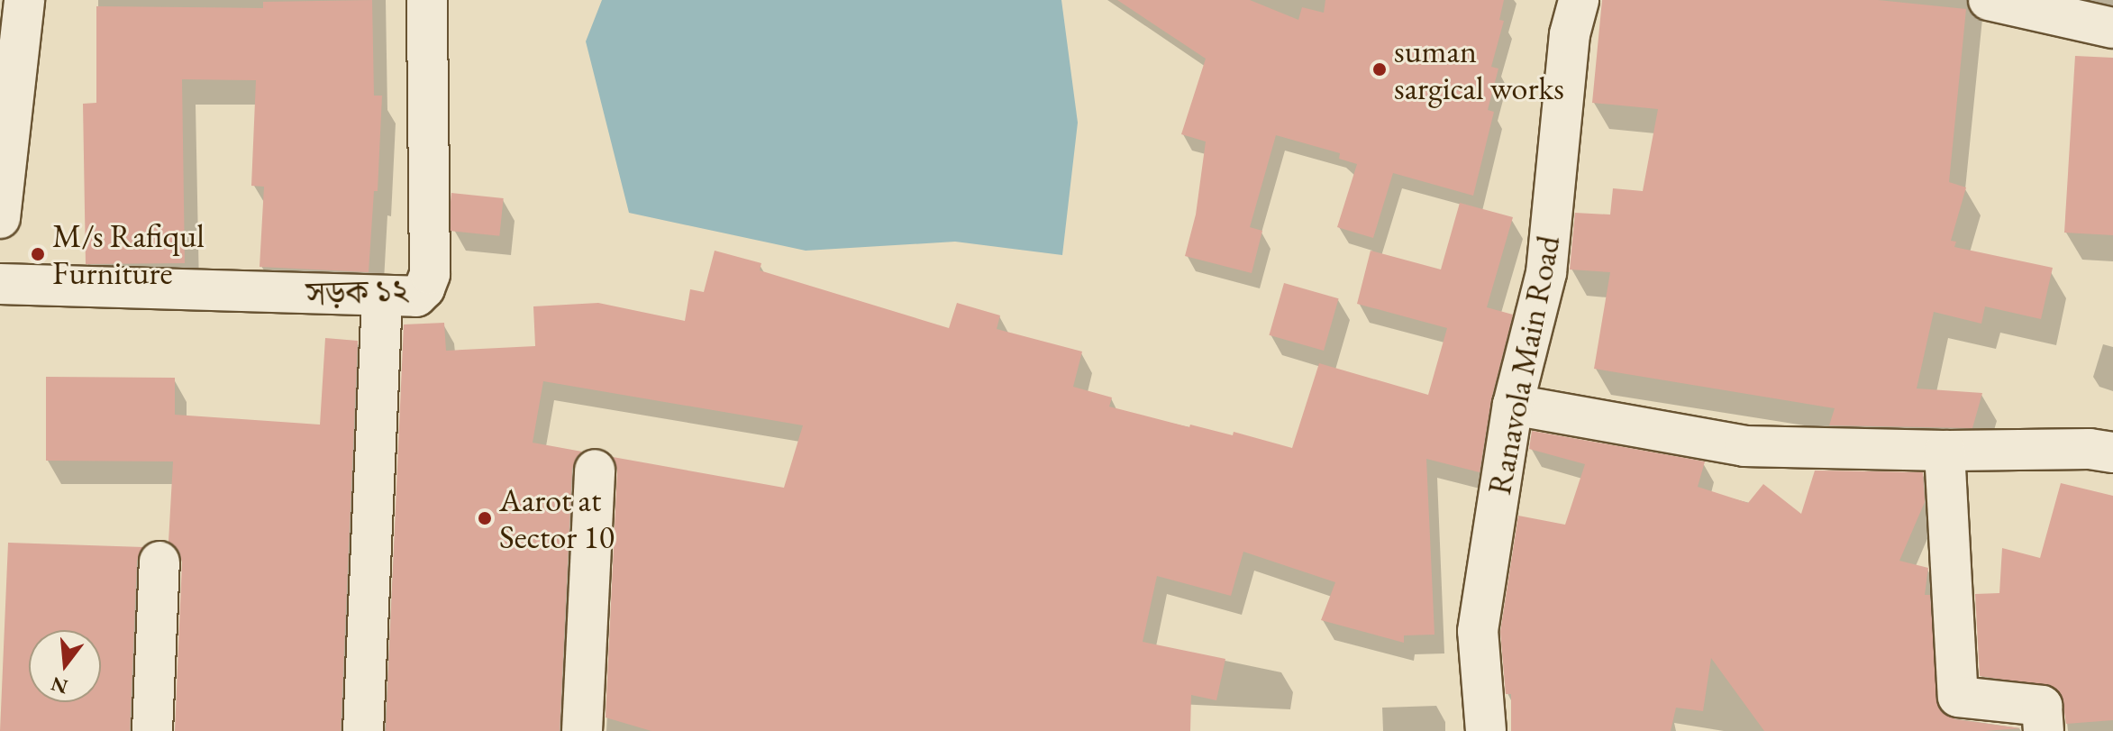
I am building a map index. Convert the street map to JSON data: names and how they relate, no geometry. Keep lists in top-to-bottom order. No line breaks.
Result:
{"streets":{"street":["সড়ক ১২","Ranavola Main Road"]},"places":["suman sargical works","M/s Rafiqul Furniture","Aarot at Sector 10"],"north":"bottom"}
